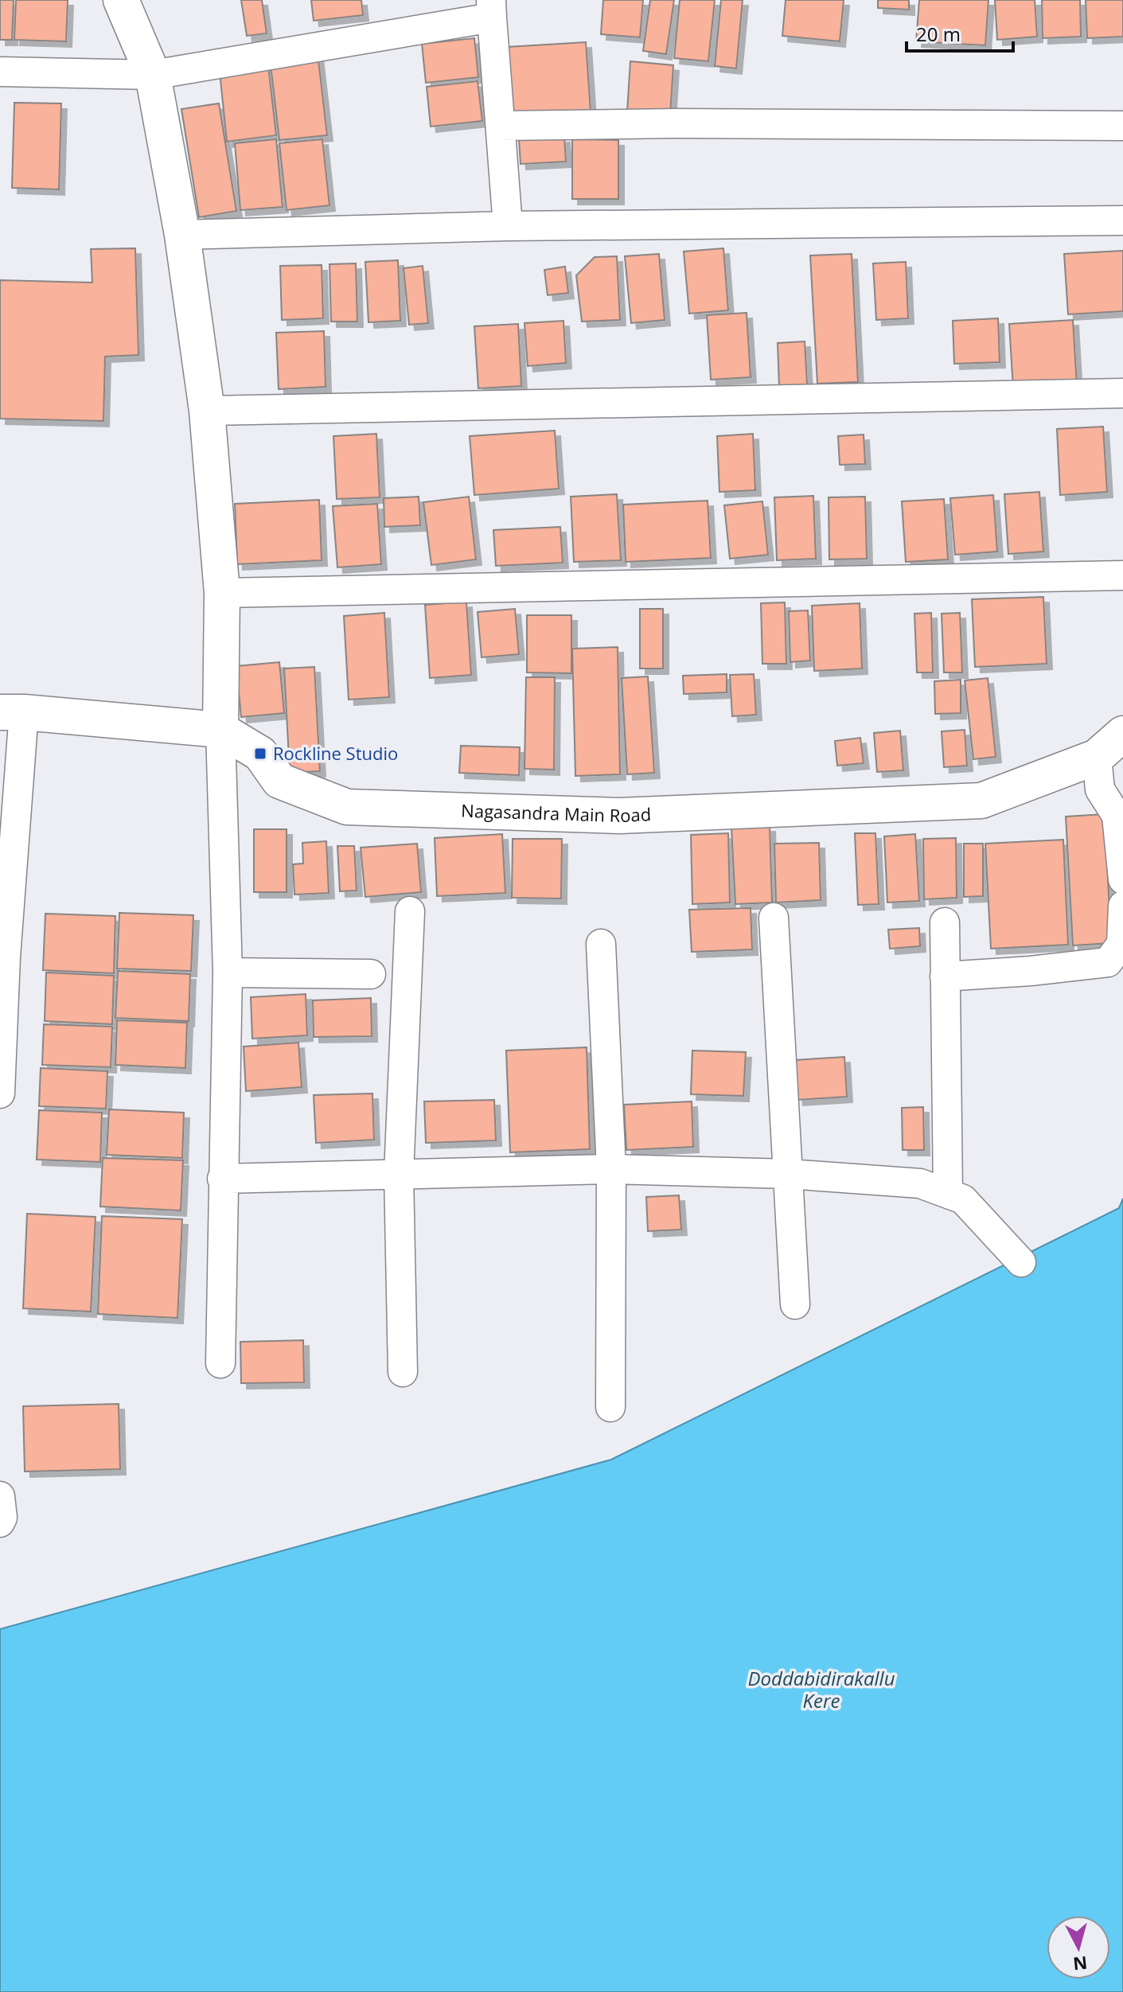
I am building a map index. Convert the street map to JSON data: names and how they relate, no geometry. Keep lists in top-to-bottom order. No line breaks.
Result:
{"streets":{"street":["Nagasandra Main Road"]},"water":["Doddabidirakallu Kere"],"places":{"transit":["Rockline Studio"]},"scale_bar":"20 m","north":"bottom"}
